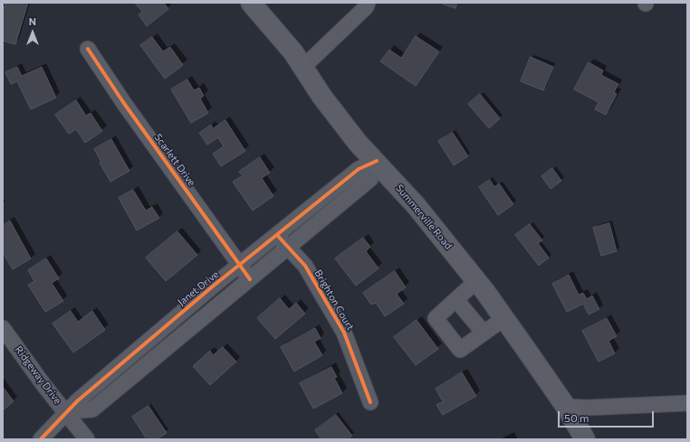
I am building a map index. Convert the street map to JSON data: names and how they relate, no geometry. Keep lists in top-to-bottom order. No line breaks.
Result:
{"streets":{"main road":["Summerville Road"],"street":["Scarlett Drive","Janet Drive","Brighton Court","Ridgeway Drive"]},"crossings":[["Scarlett Drive","Janet Drive"],["Summerville Road","Janet Drive"],["Janet Drive","Brighton Court"],["Janet Drive","Ridgeway Drive"]],"scale_bar":"50 m","north":"top"}
